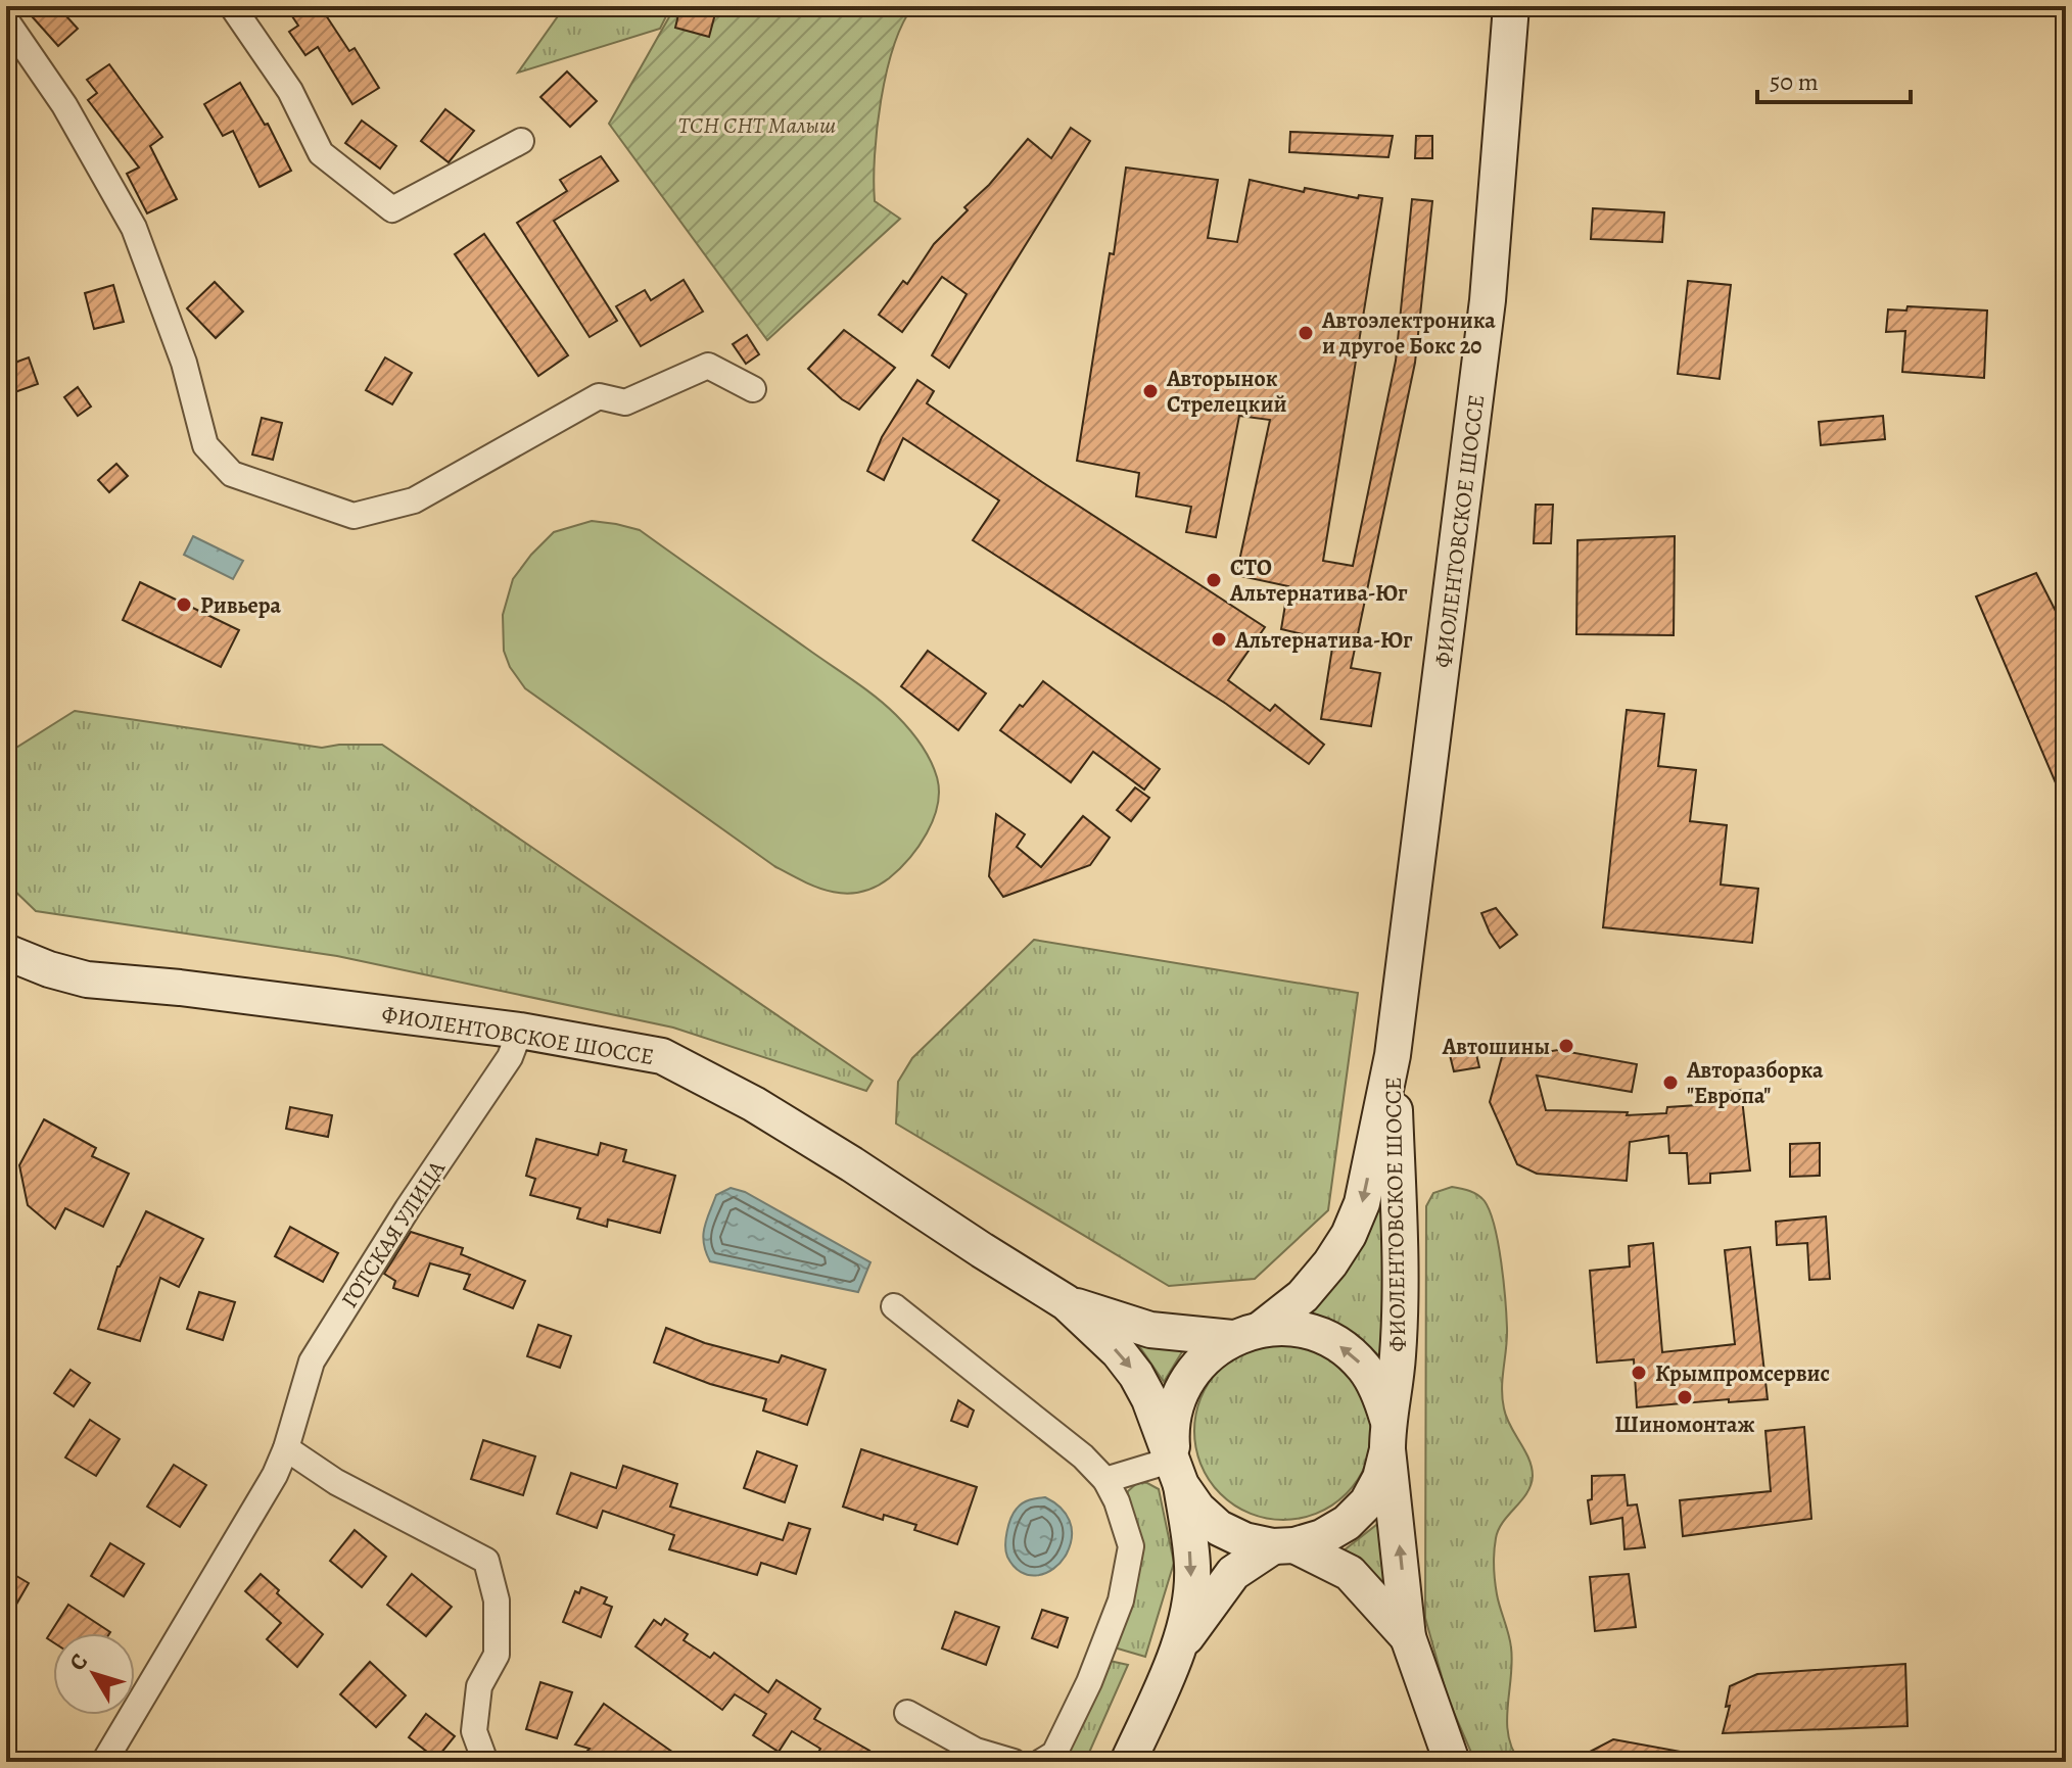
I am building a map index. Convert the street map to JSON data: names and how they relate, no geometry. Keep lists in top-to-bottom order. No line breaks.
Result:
{"streets":{"main road":["ФИОЛЕНТОВСКОЕ ШОССЕ"],"street":["ГОТСКАЯ УЛИЦА"]},"crossings":[["ФИОЛЕНТОВСКОЕ ШОССЕ","ГОТСКАЯ УЛИЦА"]],"parks":["ТСН СНТ Малыш"],"places":["Автоэлектроника и другое Бокс 20","Авторынок Стрелецкий","СТО Альтернатива-Юг","Ривьера","Альтернатива-Юг","Автошины","Авторазборка \"Европа\"","Крымпромсервис","Шиномонтаж"],"scale_bar":"50 m","north":"top left"}
